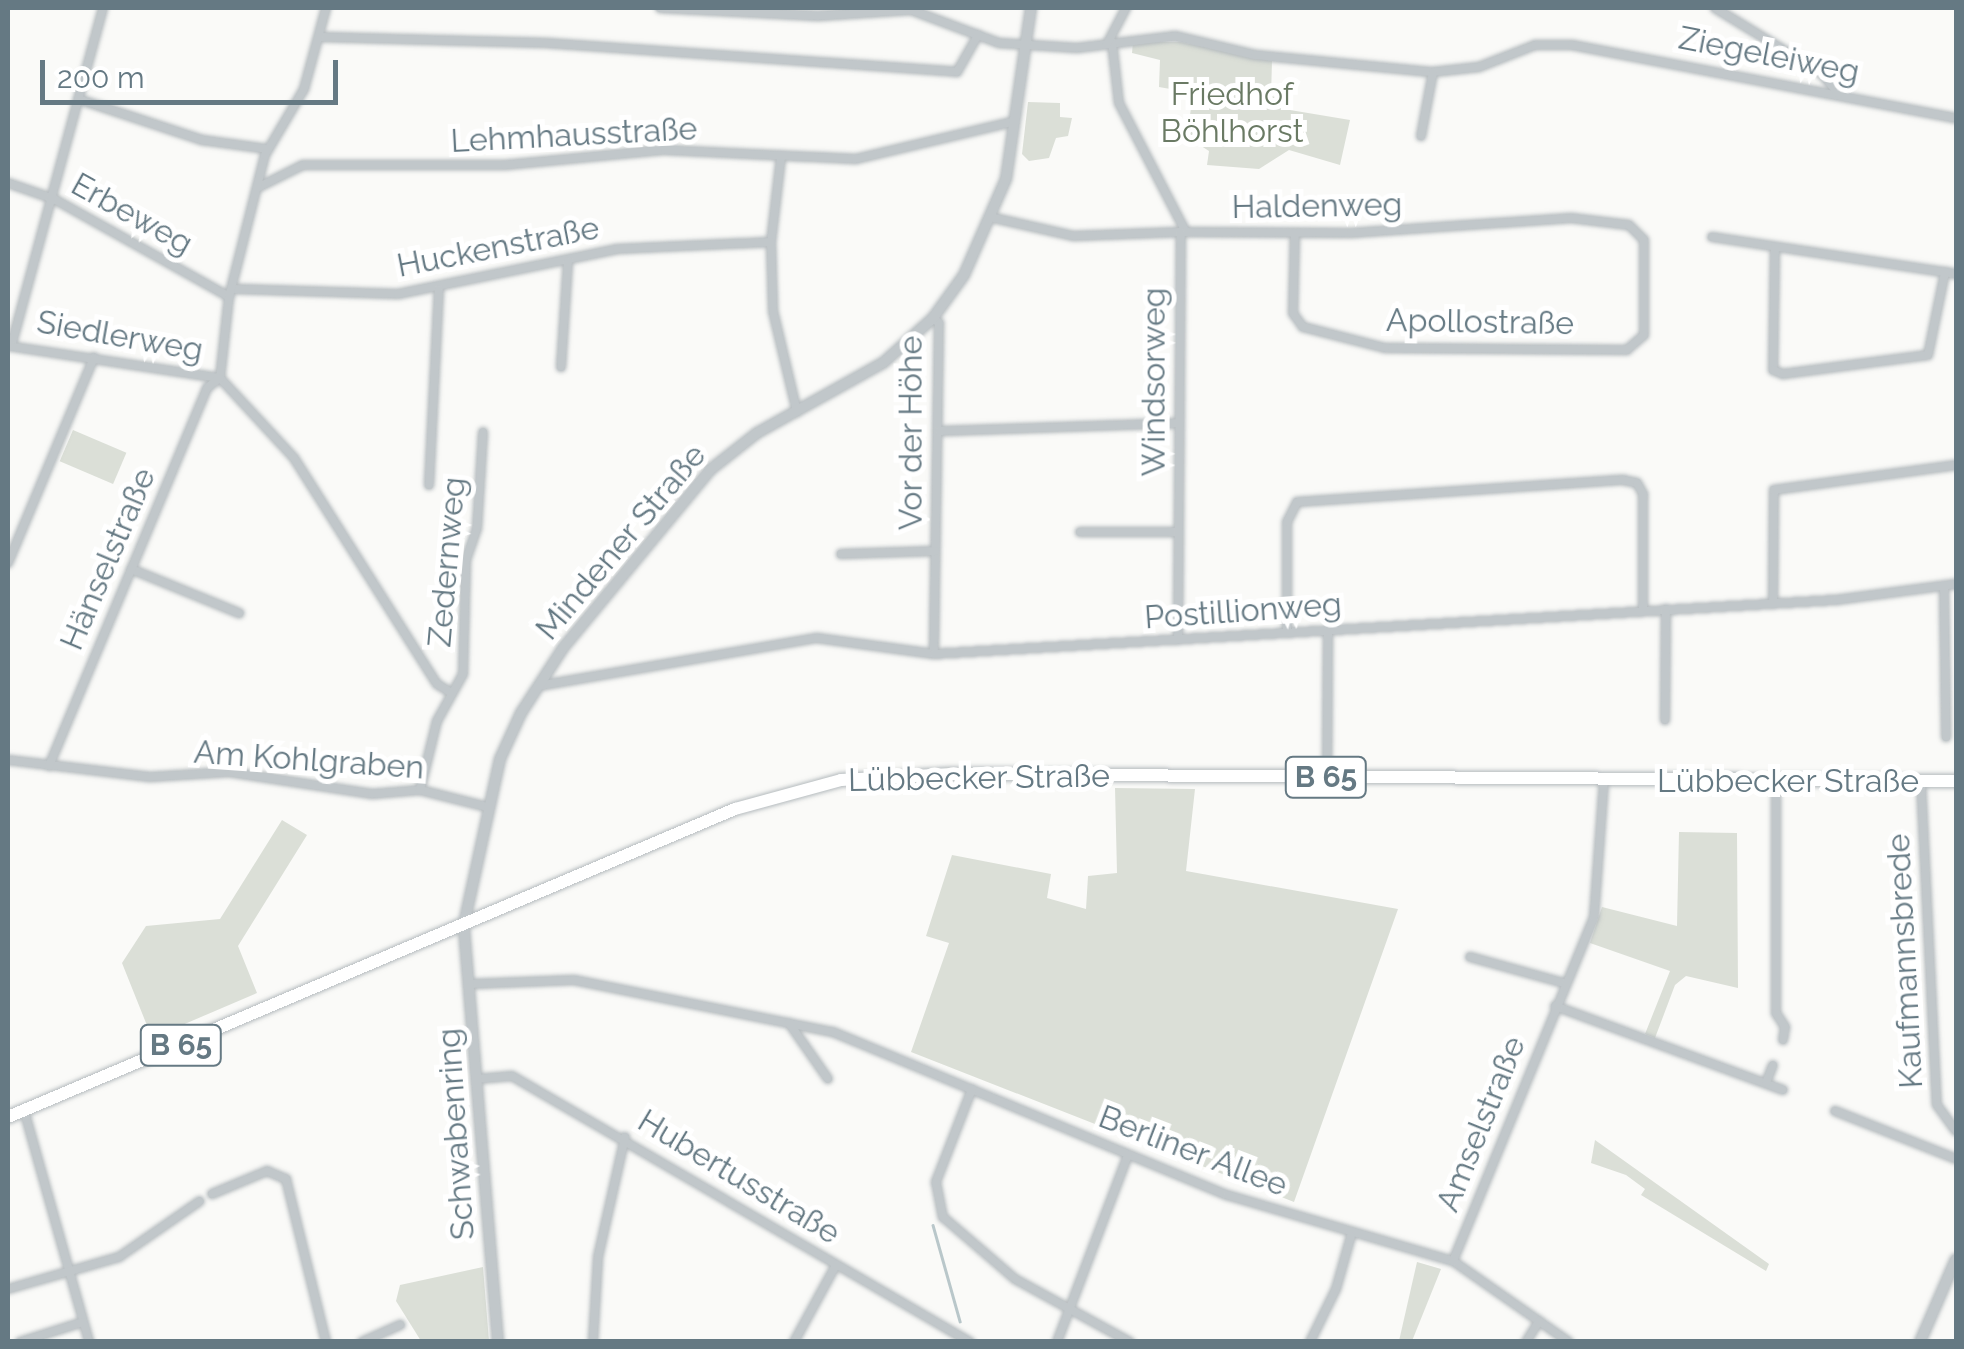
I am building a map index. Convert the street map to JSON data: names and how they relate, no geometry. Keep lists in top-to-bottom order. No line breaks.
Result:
{"streets":{"main road":["B 65","Lübbecker Straße"],"street":["Ziegeleiweg","Lehmhausstraße","Haldenweg","Erbeweg","Huckenstraße","Apollostraße","Siedlerweg","Windsorweg","Vor der Höhe","Mindener Straße","Hänselstraße","Zedernweg","Postillionweg","Am Kohlgraben","Kaufmannsbrede","Amselstraße","Schwabenring","Berliner Allee","Hubertusstraße"]},"crossings":[["Ziegeleiweg","Windsorweg"],["Ziegeleiweg","Mindener Straße"],["Lehmhausstraße","Mindener Straße"],["Haldenweg","Apollostraße"],["Haldenweg","Windsorweg"],["Haldenweg","Mindener Straße"],["Erbeweg","Huckenstraße"],["Erbeweg","Siedlerweg"],["Siedlerweg","Hänselstraße"],["Windsorweg","Postillionweg"],["Vor der Höhe","Mindener Straße"],["Vor der Höhe","Postillionweg"],["Mindener Straße","Postillionweg"],["Mindener Straße","Am Kohlgraben"],["Mindener Straße","Lübbecker Straße"],["Mindener Straße","Schwabenring"],["Hänselstraße","Am Kohlgraben"],["Zedernweg","Am Kohlgraben"],["Lübbecker Straße","Kaufmannsbrede"],["Lübbecker Straße","Amselstraße"],["Lübbecker Straße","Schwabenring"],["Amselstraße","Berliner Allee"],["Schwabenring","Berliner Allee"],["Schwabenring","Hubertusstraße"]],"parks":["Friedhof Böhlhorst"],"scale_bar":"200 m"}
